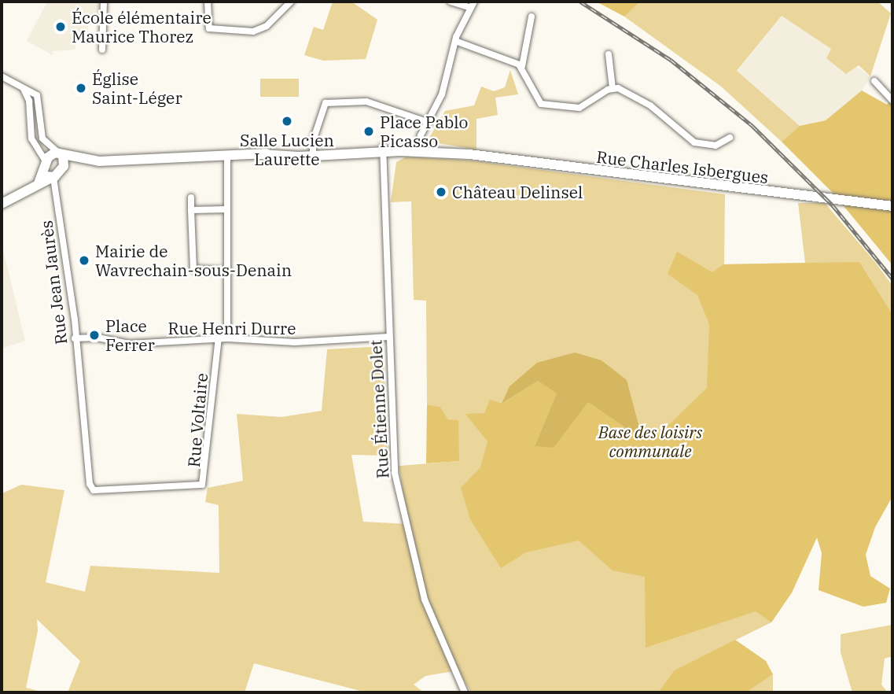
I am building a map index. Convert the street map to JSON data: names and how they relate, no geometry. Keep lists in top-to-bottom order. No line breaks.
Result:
{"streets":{"main road":["Rue Charles Isbergues"],"street":["Rue Jean Jaurès","Rue Henri Durre","Rue Étienne Dolet","Rue Voltaire"]},"crossings":[["Rue Charles Isbergues","Rue Jean Jaurès"],["Rue Charles Isbergues","Rue Étienne Dolet"],["Rue Jean Jaurès","Rue Henri Durre"],["Rue Jean Jaurès","Rue Voltaire"],["Rue Henri Durre","Rue Étienne Dolet"],["Rue Henri Durre","Rue Voltaire"]],"parks":["Base des loisirs communale"],"places":["École élémentaire Maurice Thorez","Église Saint-Léger","Salle Lucien Laurette","Place Pablo Picasso","Château Delinsel","Mairie de Wavrechain-sous-Denain","Place Ferrer"]}
